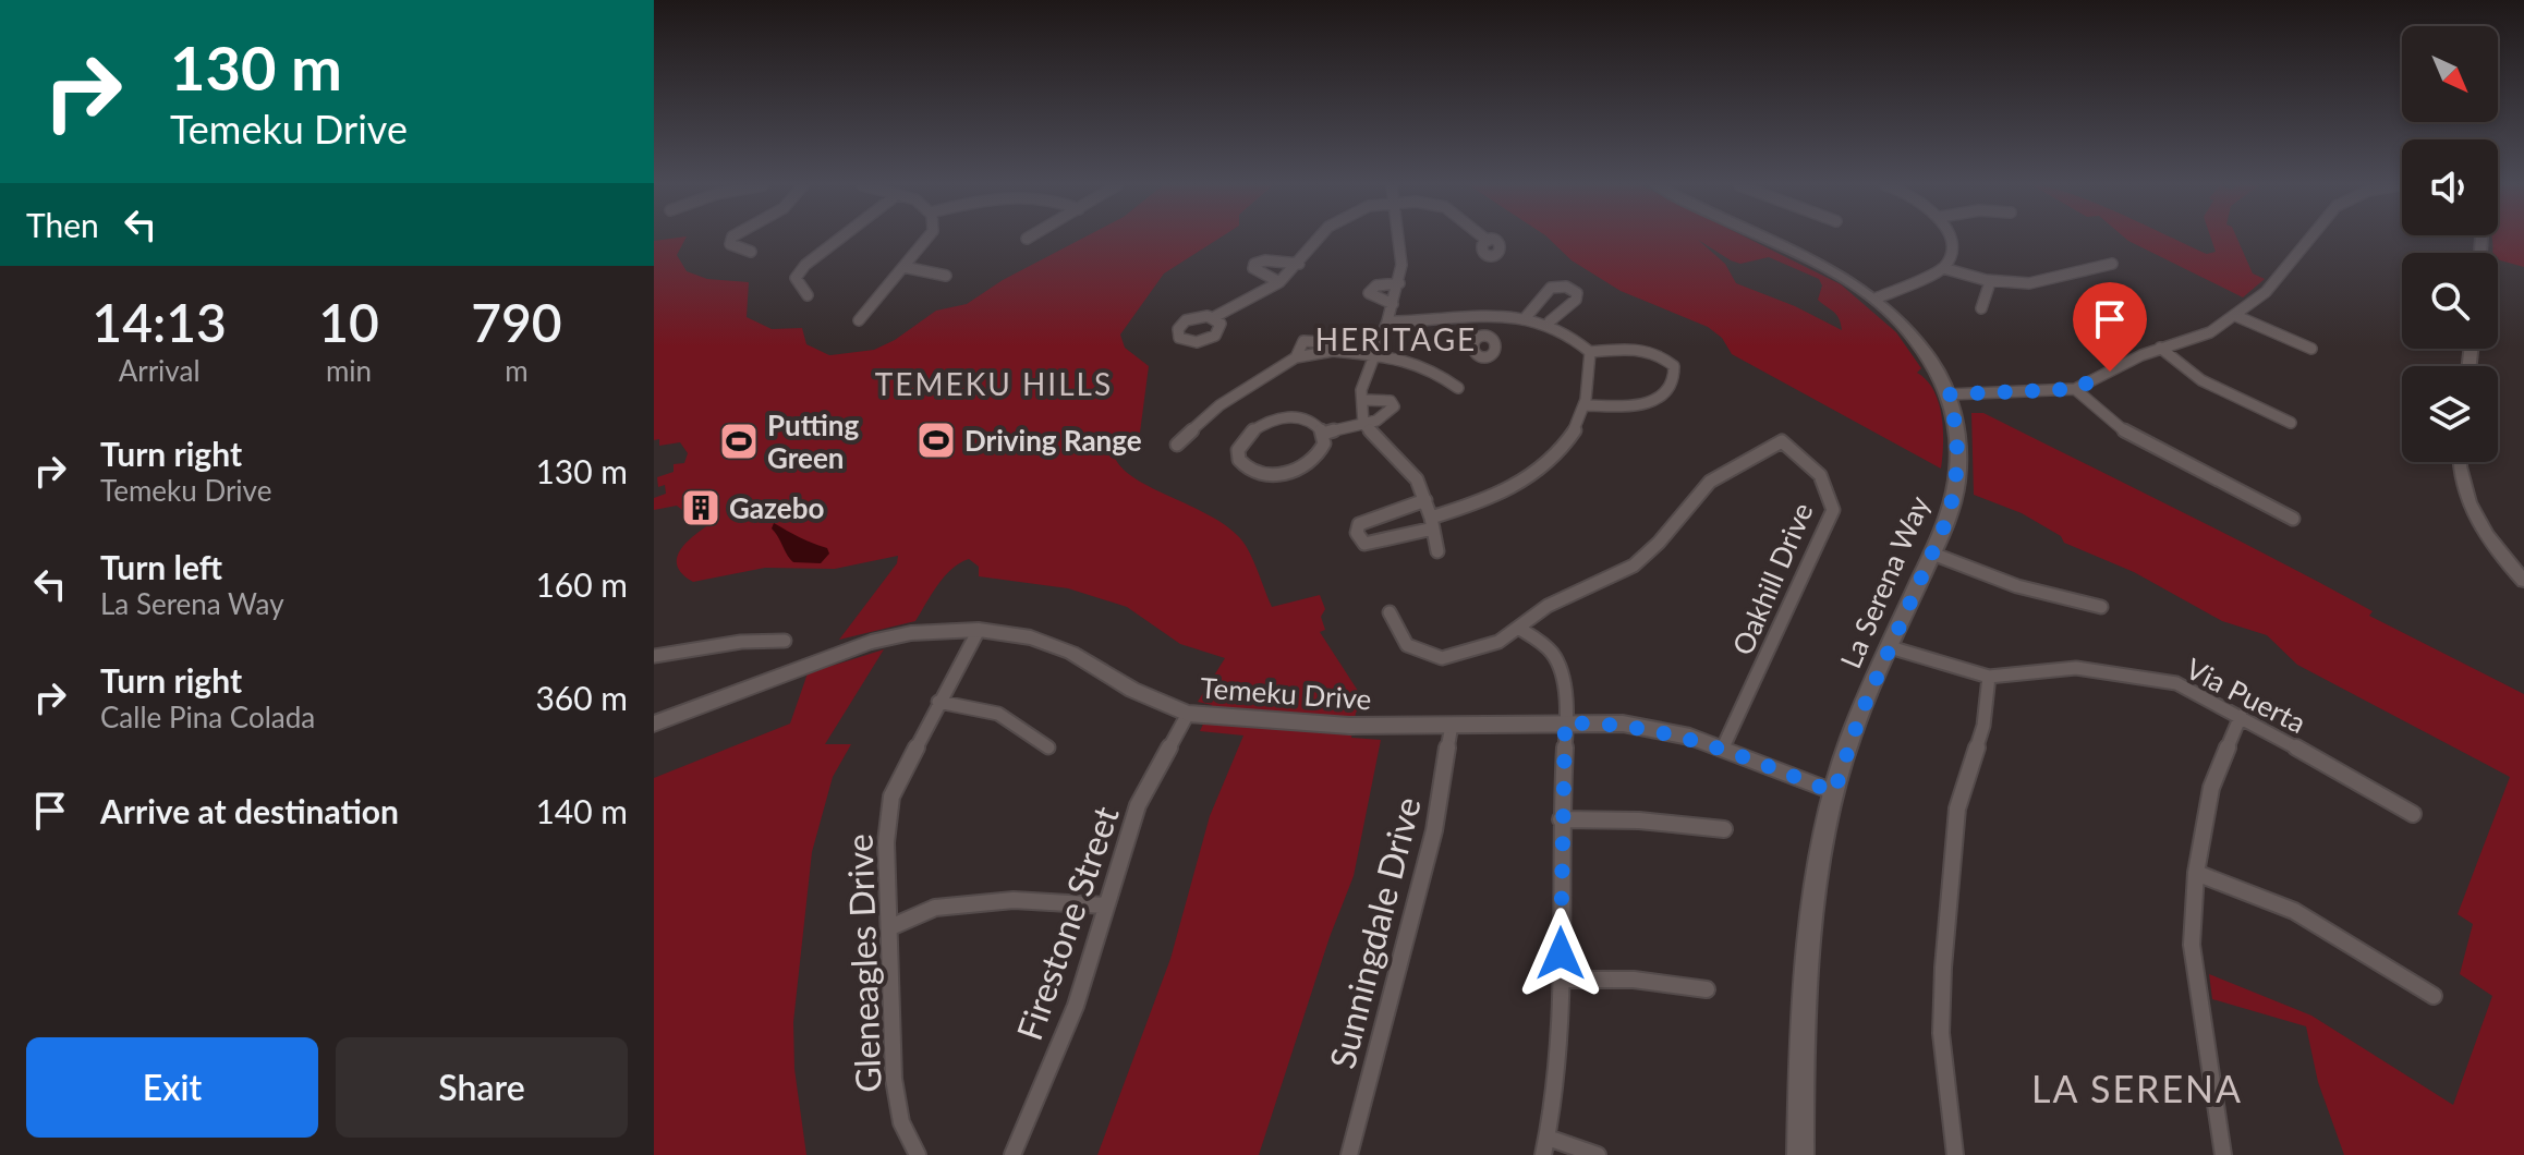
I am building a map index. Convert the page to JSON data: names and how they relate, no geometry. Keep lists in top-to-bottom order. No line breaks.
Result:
{"streets":{"main road":["La Serena Way"],"street":["Oakhill Drive","Temeku Drive","Via Puerta","Firestone Street","Sunningdale Drive","Gleneagles Drive"]},"crossings":[["Oakhill Drive","Temeku Drive"],["La Serena Way","Temeku Drive"],["La Serena Way","Via Puerta"],["Temeku Drive","Firestone Street"],["Temeku Drive","Sunningdale Drive"],["Temeku Drive","Gleneagles Drive"]],"districts":["HERITAGE","TEMEKU HILLS","LA SERENA"],"places":{"sports":["Driving Range","Putting Green"],"building":["Gazebo"]},"north":"bottom right","page":{"turn":["130 m","Temeku Drive"],"then":"Then","eta":["14:13","Arrival","10","min","790","m"],"list":[{"name":"Turn right","note":"Temeku Drive","value":"130 m"},{"name":"Turn left","note":"La Serena Way","value":"160 m"},{"name":"Turn right","note":"Calle Pina Colada","value":"360 m"},{"name":"Arrive at destination","value":"140 m"}],"buttons":["Exit","Share"]}}
